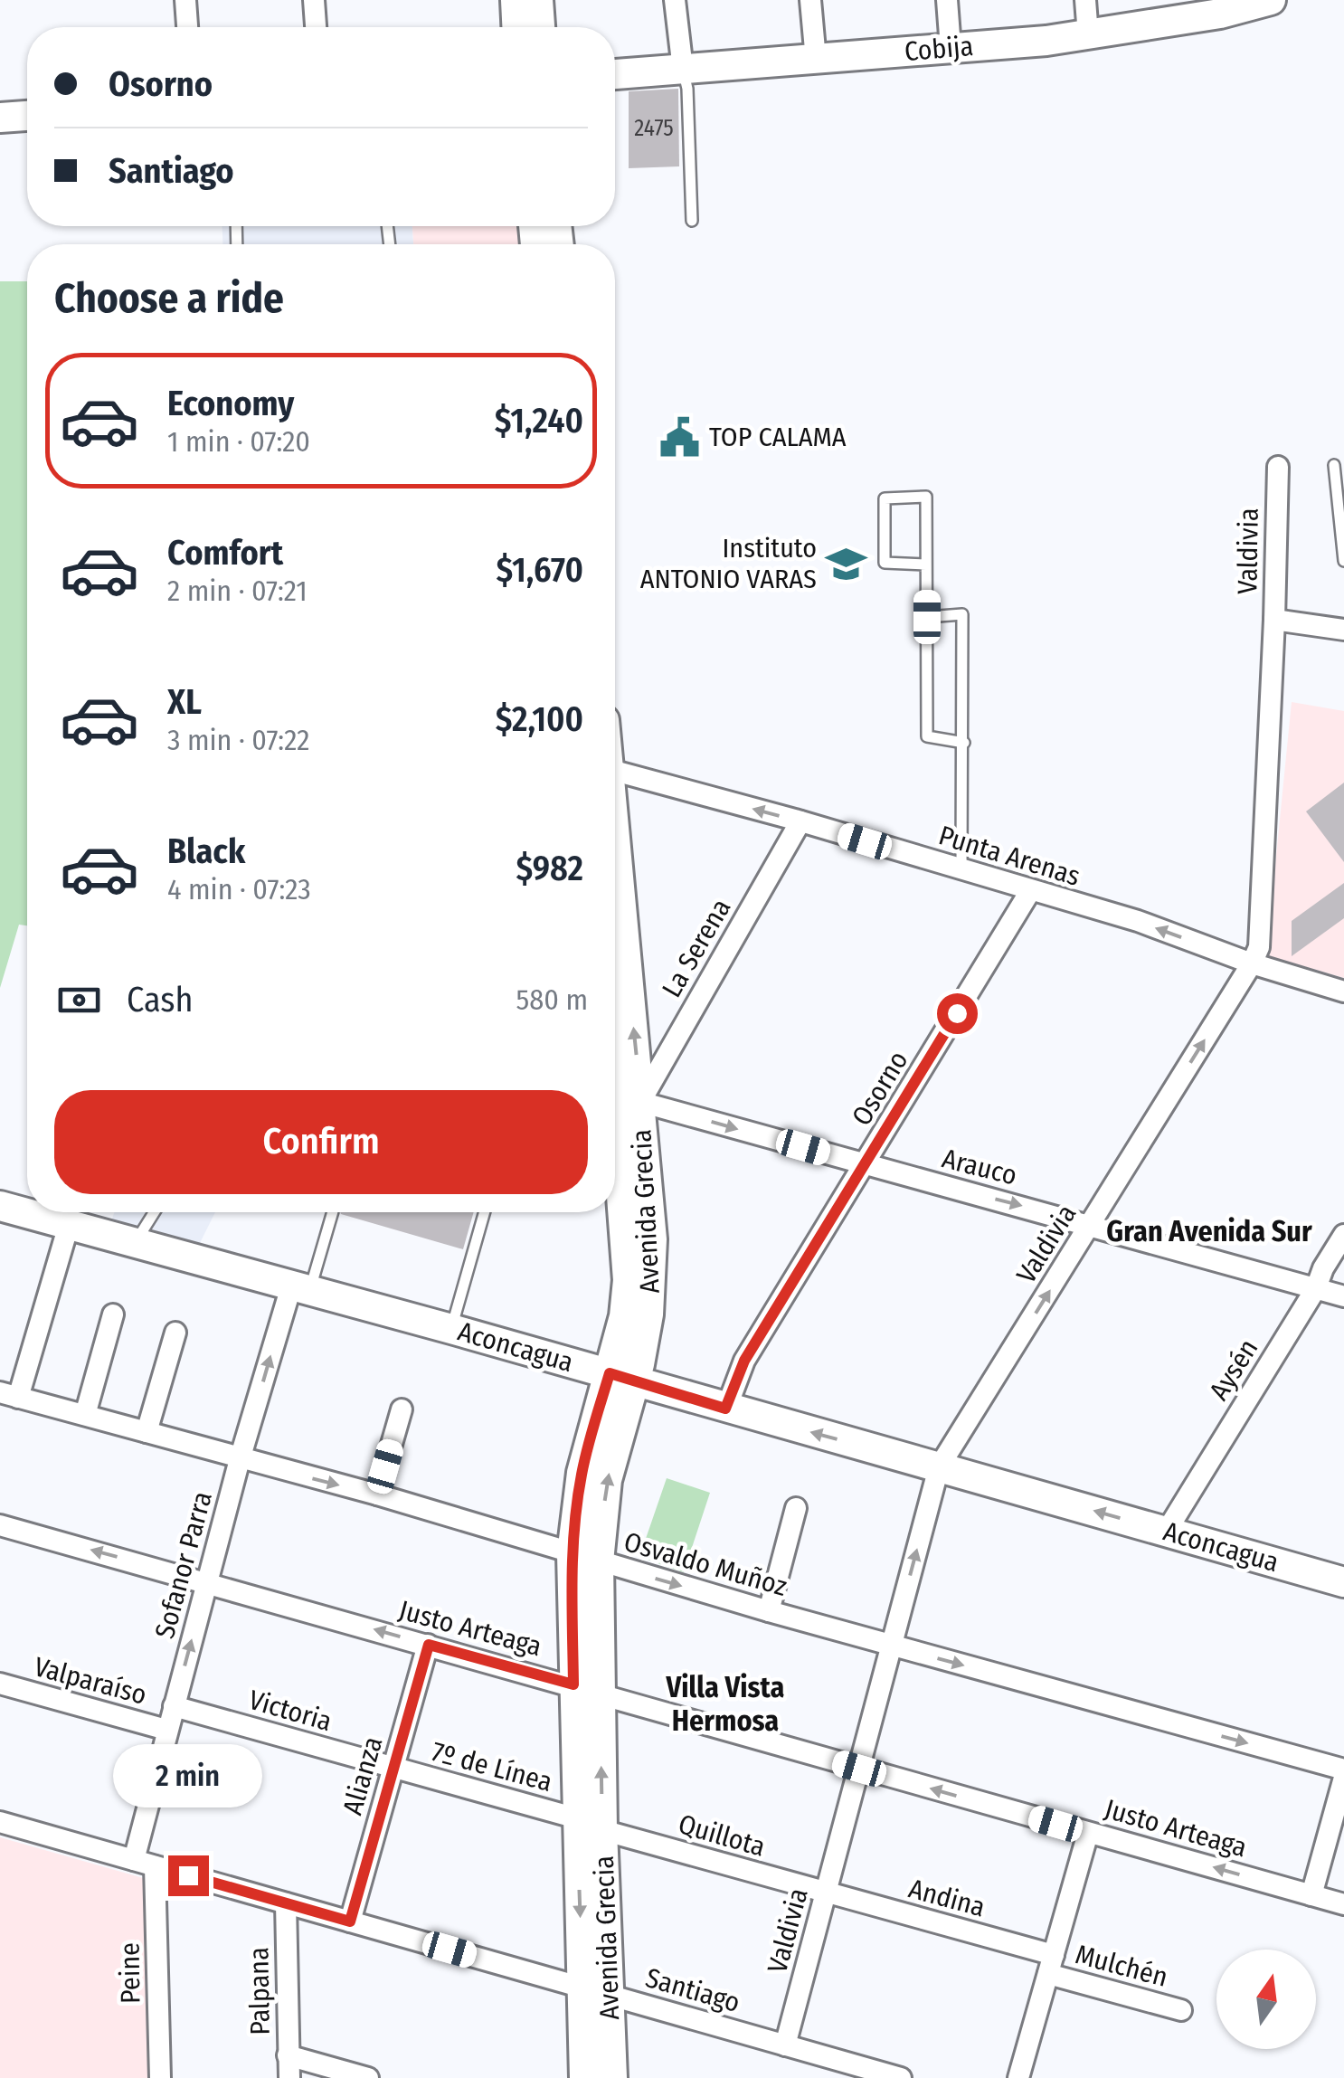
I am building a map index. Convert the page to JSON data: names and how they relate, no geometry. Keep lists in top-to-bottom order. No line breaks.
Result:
{"streets":{"main road":["Cobija","Avenida Grecia","Aconcagua"],"street":["Valdivia","Punta Arenas","La Serena","Osorno","Arauco","Aysén","Osvaldo Muñoz","Sofanor Parra","Justo Arteaga","Valparaíso","Victoria","7º de Línea","Alianza","Quillota","Andina","Mulchén","Peine","Santiago","Palpana"]},"crossings":[["Valdivia","Punta Arenas"],["Valdivia","Arauco"],["Valdivia","Aconcagua"],["Valdivia","Osvaldo Muñoz"],["Valdivia","Justo Arteaga"],["Valdivia","Quillota"],["Valdivia","Andina"],["Valdivia","Santiago"],["Punta Arenas","La Serena"],["Punta Arenas","Osorno"],["La Serena","Arauco"],["La Serena","Avenida Grecia"],["Osorno","Arauco"],["Osorno","Aconcagua"],["Arauco","Avenida Grecia"],["Arauco","Aysén"],["Avenida Grecia","Aconcagua"],["Avenida Grecia","Osvaldo Muñoz"],["Avenida Grecia","Justo Arteaga"],["Avenida Grecia","7º de Línea"],["Avenida Grecia","Quillota"],["Avenida Grecia","Santiago"],["Aconcagua","Aysén"],["Aconcagua","Sofanor Parra"],["Osvaldo Muñoz","Sofanor Parra"],["Sofanor Parra","Justo Arteaga"],["Sofanor Parra","Valparaíso"],["Sofanor Parra","Victoria"],["Sofanor Parra","Santiago"],["Justo Arteaga","Alianza"],["Victoria","7º de Línea"],["Victoria","Alianza"],["7º de Línea","Alianza"],["7º de Línea","Quillota"],["Alianza","Santiago"],["Quillota","Andina"],["Andina","Mulchén"],["Peine","Santiago"],["Santiago","Palpana"]],"one_way":["Valdivia","Punta Arenas","Arauco","Osvaldo Muñoz","Justo Arteaga"],"districts":["Gran Avenida Sur","Villa Vista Hermosa"],"places":{"public building":["TOP CALAMA"],"school or university":["Instituto ANTONIO VARAS"]},"house_numbers":["2475"],"north":"top","page":{"banner":["Osorno","Santiago"],"heading":"Choose a ride","list":[{"name":"Economy","note":"1 min · 07:20","value":"$1,240"},{"name":"Comfort","note":"2 min · 07:21","value":"$1,670"},{"name":"XL","note":"3 min · 07:22","value":"$2,100"},{"name":"Black","note":"4 min · 07:23","value":"$982"}],"pay":["Cash","580 m"],"buttons":"Confirm","bubble":"2 min"}}
